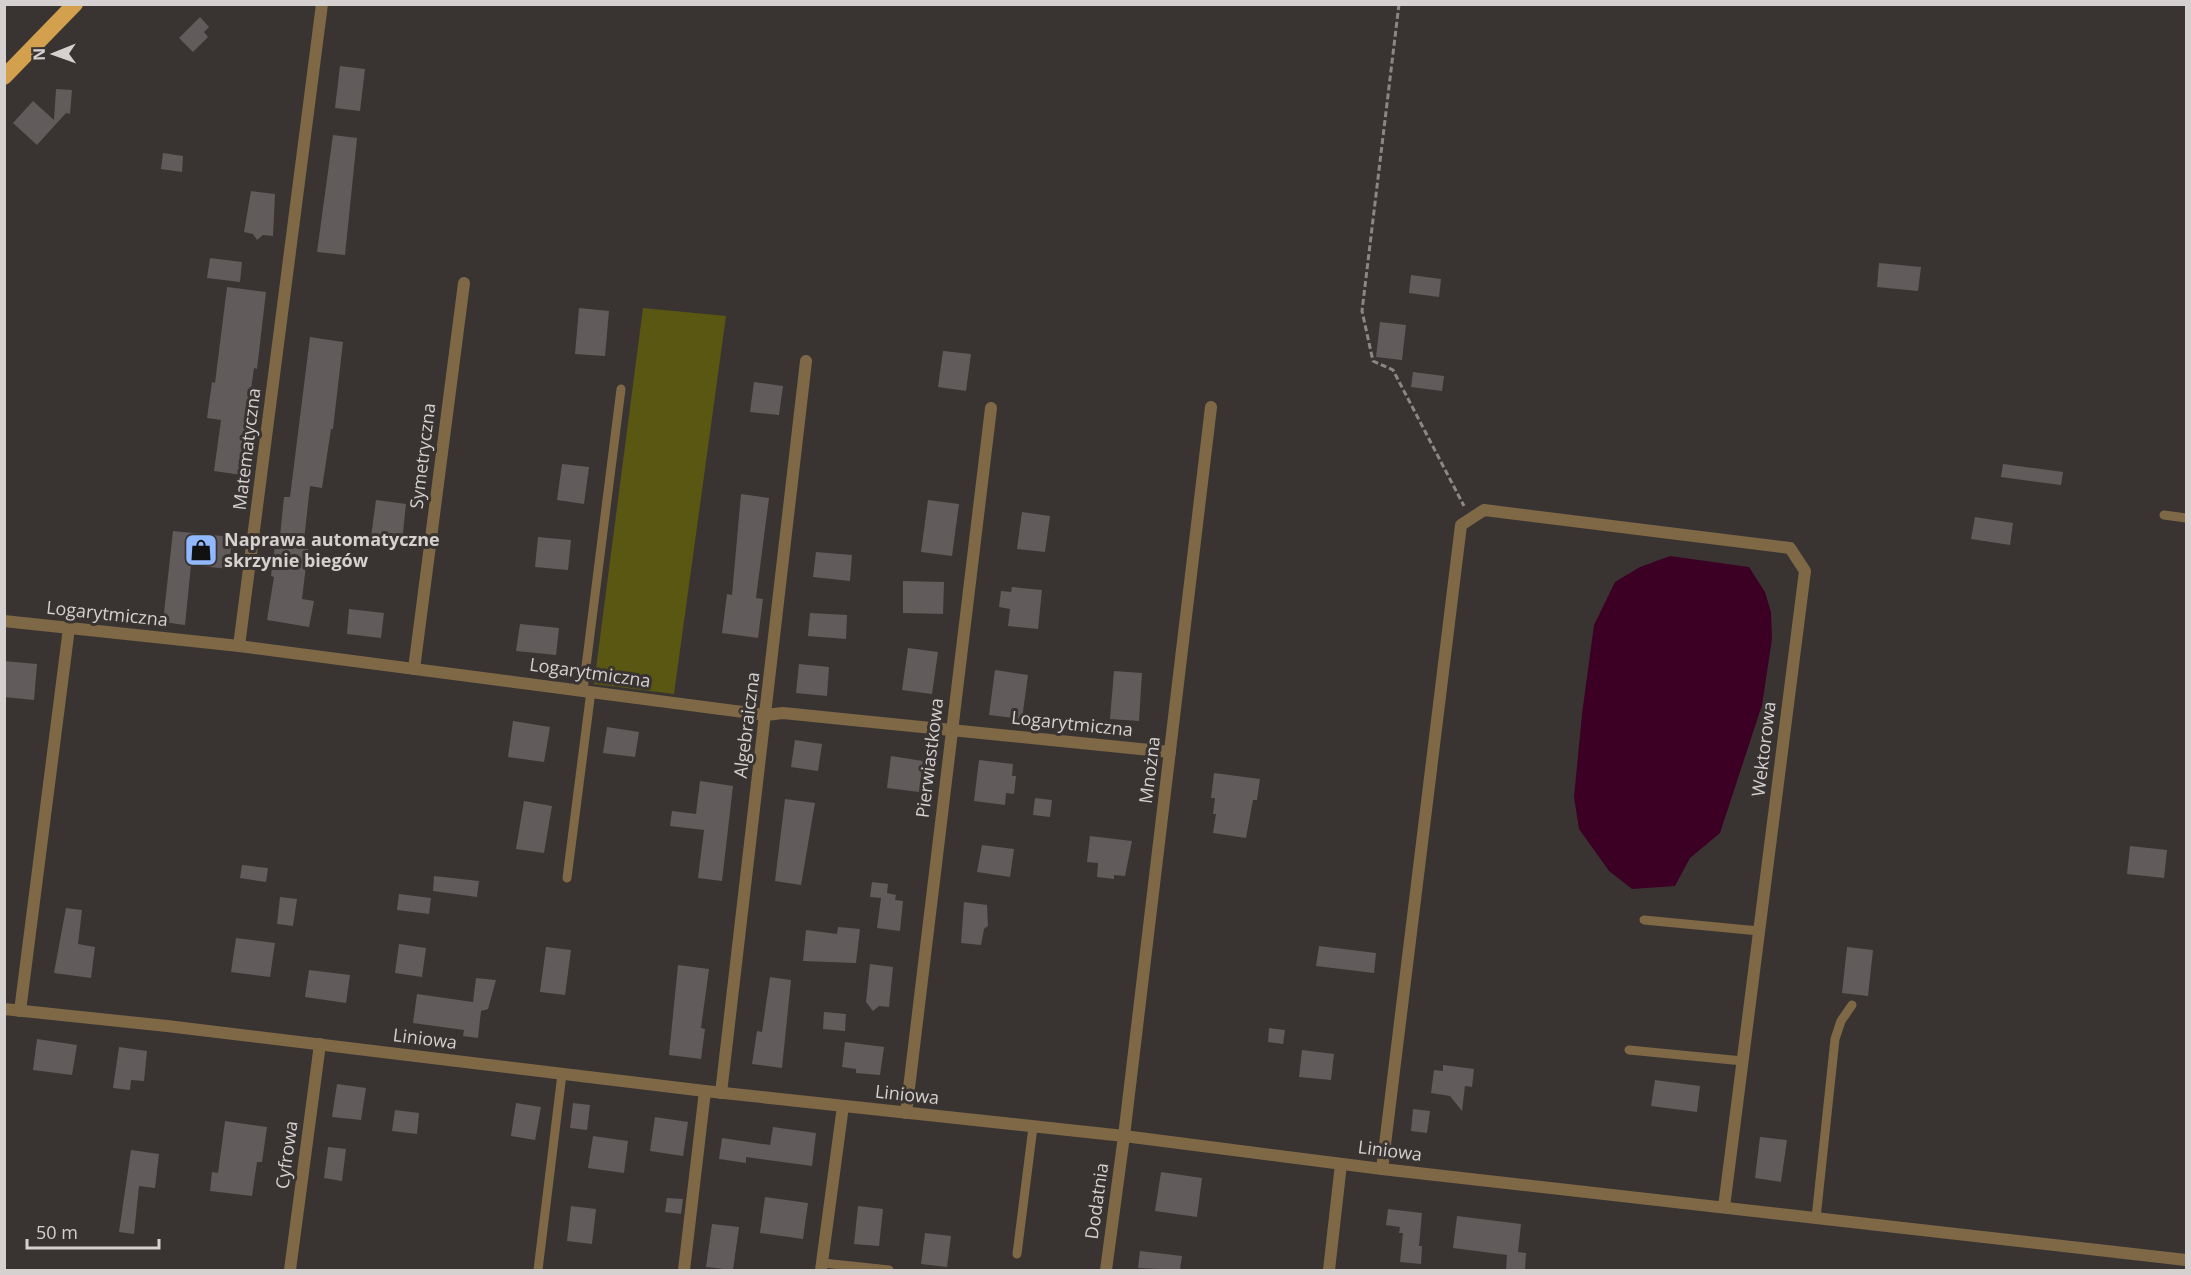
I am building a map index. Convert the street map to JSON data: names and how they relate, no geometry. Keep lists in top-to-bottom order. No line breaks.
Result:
{"streets":{"street":["Matematyczna","Symetryczna","Logarytmiczna","Algebraiczna","Wektorowa","Pierwiastkowa","Mnożna","Liniowa","Cyfrowa","Dodatnia"]},"crossings":[["Matematyczna","Logarytmiczna"],["Symetryczna","Logarytmiczna"],["Logarytmiczna","Algebraiczna"],["Logarytmiczna","Pierwiastkowa"],["Logarytmiczna","Mnożna"],["Algebraiczna","Liniowa"],["Wektorowa","Liniowa"],["Pierwiastkowa","Liniowa"],["Mnożna","Liniowa"],["Mnożna","Dodatnia"],["Liniowa","Cyfrowa"],["Liniowa","Dodatnia"]],"places":{"shop":["Naprawa automatyczne skrzynie biegów"]},"scale_bar":"50 m","north":"left"}
